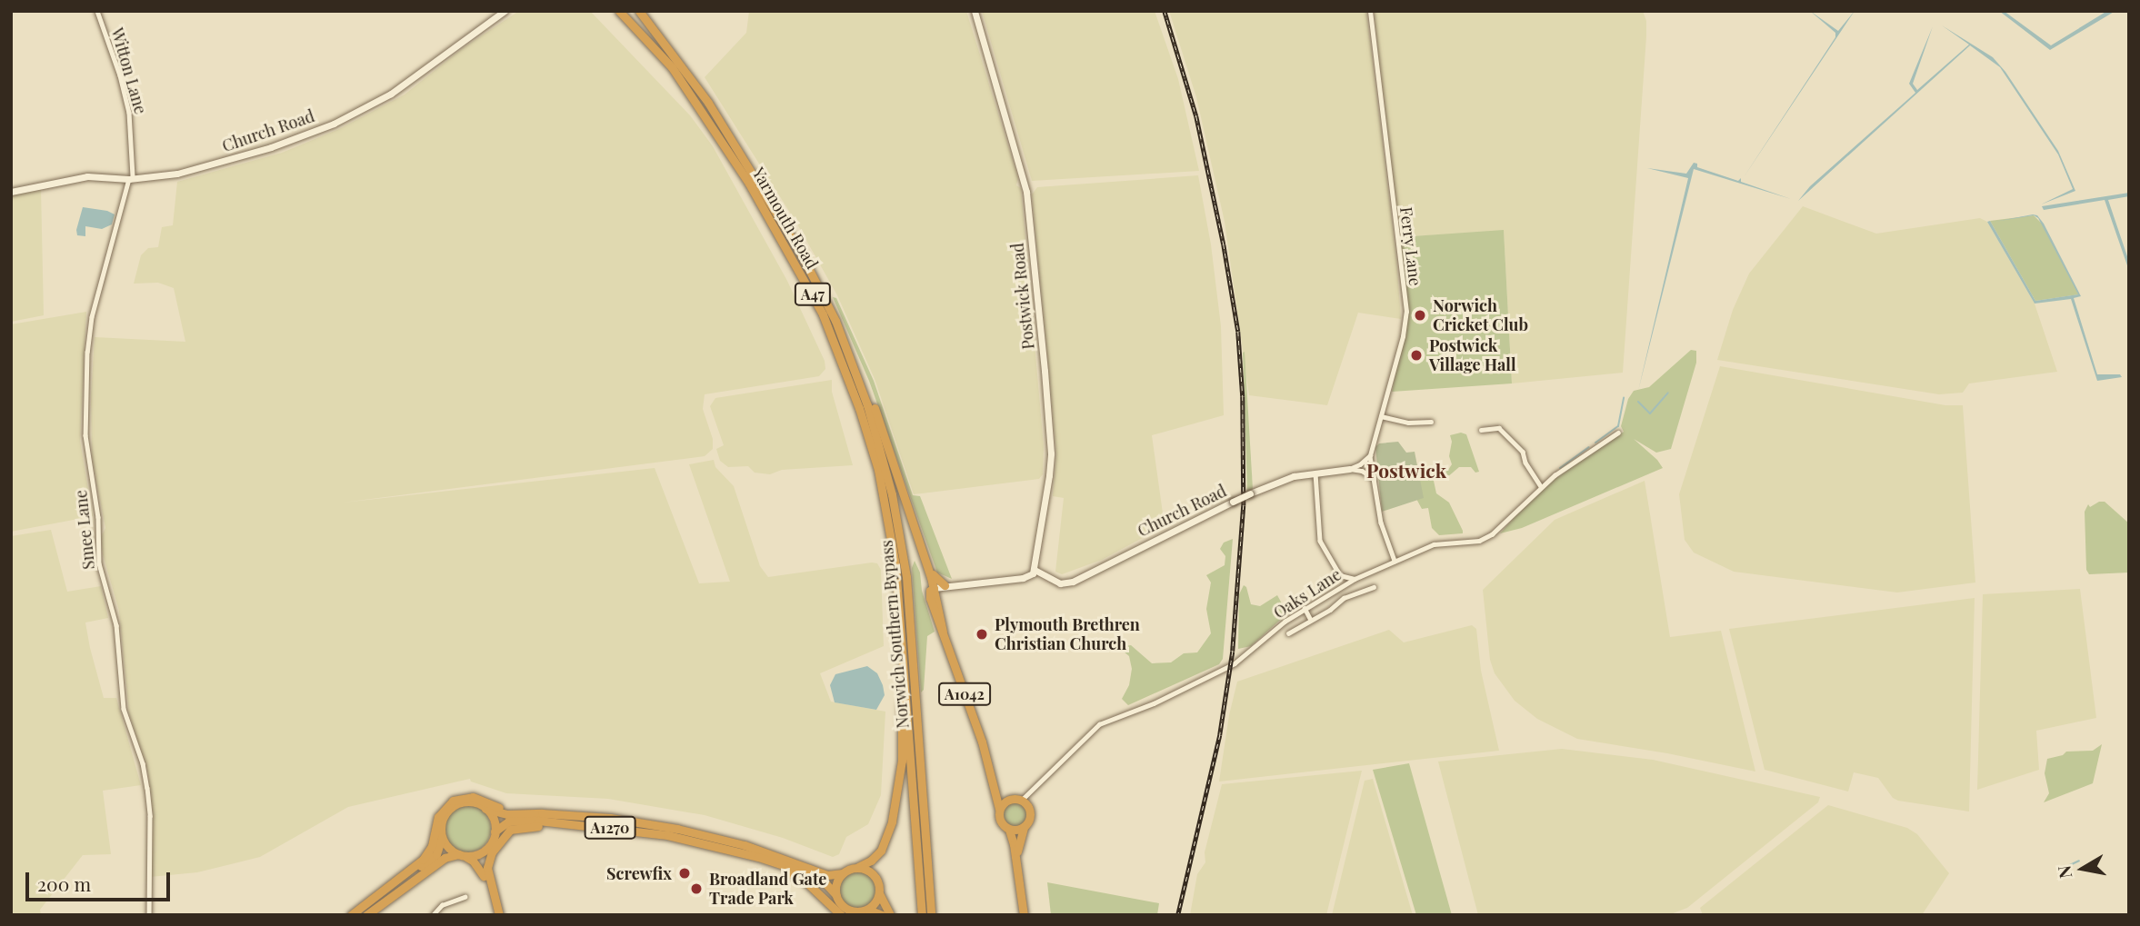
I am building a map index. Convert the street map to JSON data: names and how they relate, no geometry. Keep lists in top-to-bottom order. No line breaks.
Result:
{"streets":{"highway":["Yarmouth Road","A47","Norwich Southern Bypass","A1042","A1270"],"street":["Witton Lane","Church Road","Ferry Lane","Postwick Road","Smee Lane","Oaks Lane"]},"crossings":[["Witton Lane","Church Road"],["Witton Lane","Smee Lane"],["Church Road","Postwick Road"],["Church Road","Smee Lane"],["Yarmouth Road","A47"],["Yarmouth Road","Norwich Southern Bypass"],["A47","Norwich Southern Bypass"],["A47","A1042"],["A47","A1270"],["Oaks Lane","A1042"]],"districts":["Postwick"],"places":["Norwich Cricket Club","Postwick Village Hall","Plymouth Brethren Christian Church","Screwfix","Broadland Gate Trade Park"],"scale_bar":"200 m","north":"left"}
